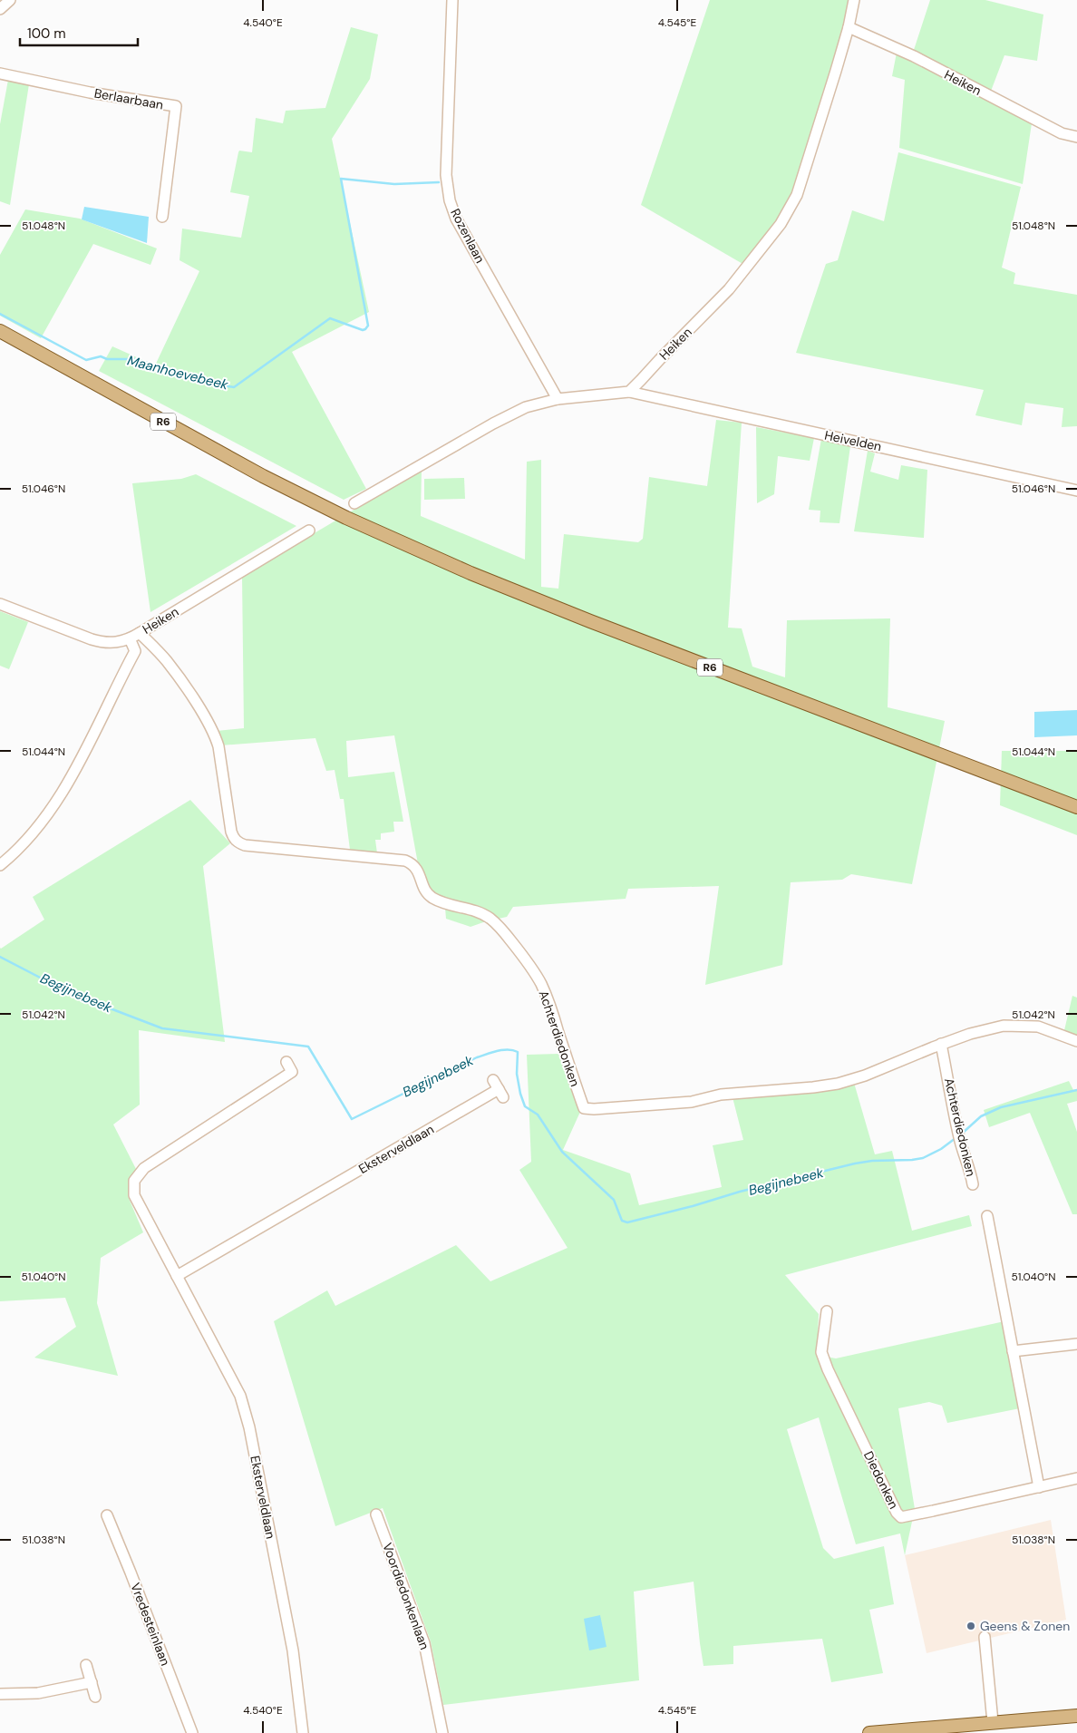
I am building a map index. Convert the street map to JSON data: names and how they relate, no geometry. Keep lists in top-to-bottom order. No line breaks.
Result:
{"streets":{"main road":["R6"],"street":["Heiken","Berlaarbaan","Rozenlaan","Heivelden","Achterdiedonken","Eksterveldlaan","Diedonken","Voordiedonkenlaan","Vredesteinlaan"]},"crossings":[["Heiken","Heivelden"],["Heiken","Achterdiedonken"]],"water":["Maanhoevebeek","Begijnebeek"],"places":["Geens & Zonen"],"scale_bar":"100 m","coordinates":["4.540°E","4.545°E","51.048°N","51.046°N","51.044°N","51.042°N","51.040°N","51.038°N"]}
